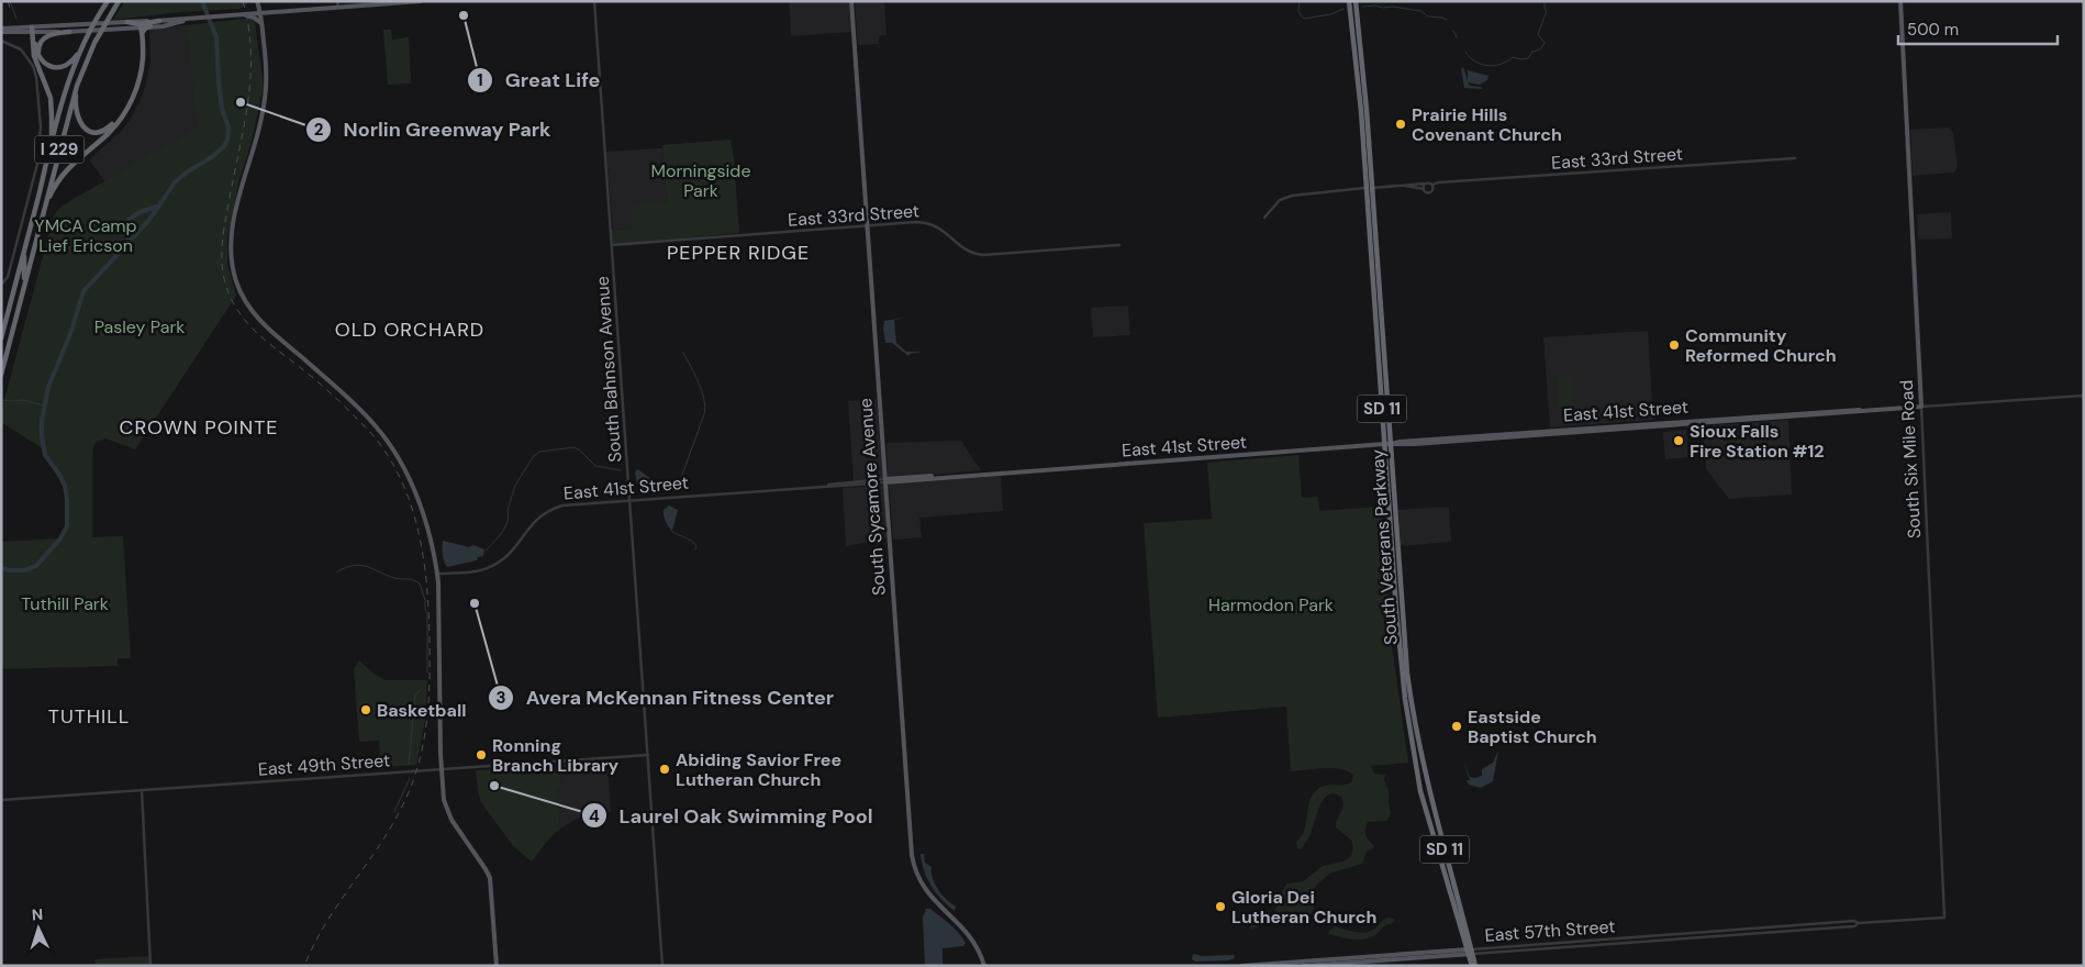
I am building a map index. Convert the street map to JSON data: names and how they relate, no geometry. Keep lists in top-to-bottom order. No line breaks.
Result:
{"streets":{"highway":["I 229","SD 11","South Veterans Parkway"],"main road":["East 41st Street","South Six Mile Road","South Sycamore Avenue","East 57th Street"],"street":["East 33rd Street","South Bahnson Avenue","East 49th Street"]},"crossings":[["East 33rd Street","South Bahnson Avenue"],["East 33rd Street","South Sycamore Avenue"],["East 33rd Street","South Veterans Parkway"],["South Bahnson Avenue","East 41st Street"],["South Bahnson Avenue","East 49th Street"],["SD 11","South Veterans Parkway"],["SD 11","East 57th Street"],["East 41st Street","South Six Mile Road"],["East 41st Street","South Sycamore Avenue"],["East 41st Street","South Veterans Parkway"],["South Six Mile Road","East 57th Street"],["South Veterans Parkway","East 57th Street"]],"districts":["PEPPER RIDGE","OLD ORCHARD","CROWN POINTE","TUTHILL"],"parks":["Morningside Park","YMCA Camp Lief Ericson","Pasley Park","Tuthill Park","Harmodon Park"],"places":["Great Life","Norlin Greenway Park","Prairie Hills Covenant Church","Community Reformed Church","Sioux Falls Fire Station #12","Avera McKennan Fitness Center","Basketball","Eastside Baptist Church","Ronning Branch Library","Abiding Savior Free Lutheran Church","Laurel Oak Swimming Pool","Gloria Dei Lutheran Church"],"scale_bar":"500 m","north":"top"}
